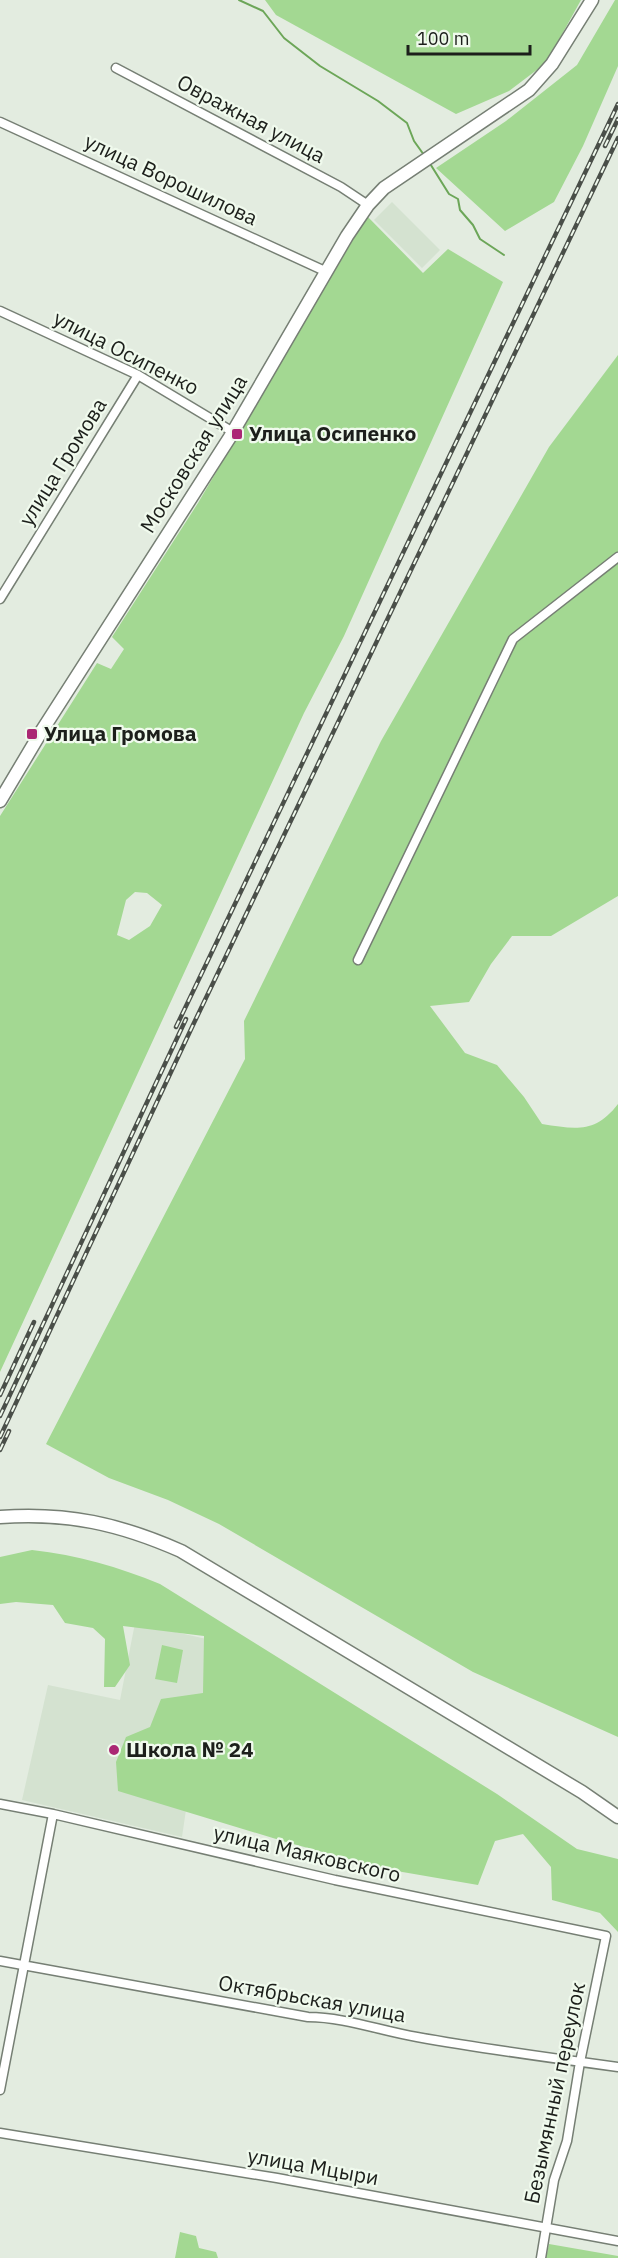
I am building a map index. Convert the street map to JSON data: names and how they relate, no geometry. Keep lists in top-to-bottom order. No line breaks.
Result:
{"streets":{"street":["Овражная улица","улица Ворошилова","улица Осипенко","Московская улица","улица Громова","улица Маяковского","Октябрьская улица","Безымянный переулок","улица Мцыри"]},"crossings":[["Овражная улица","Московская улица"],["улица Ворошилова","Московская улица"],["улица Осипенко","Московская улица"],["улица Осипенко","улица Громова"],["улица Маяковского","Безымянный переулок"],["Октябрьская улица","Безымянный переулок"],["Безымянный переулок","улица Мцыри"]],"places":{"transit":["Улица Осипенко","Улица Громова"],"other":["Школа № 24"]},"scale_bar":"100 m"}
